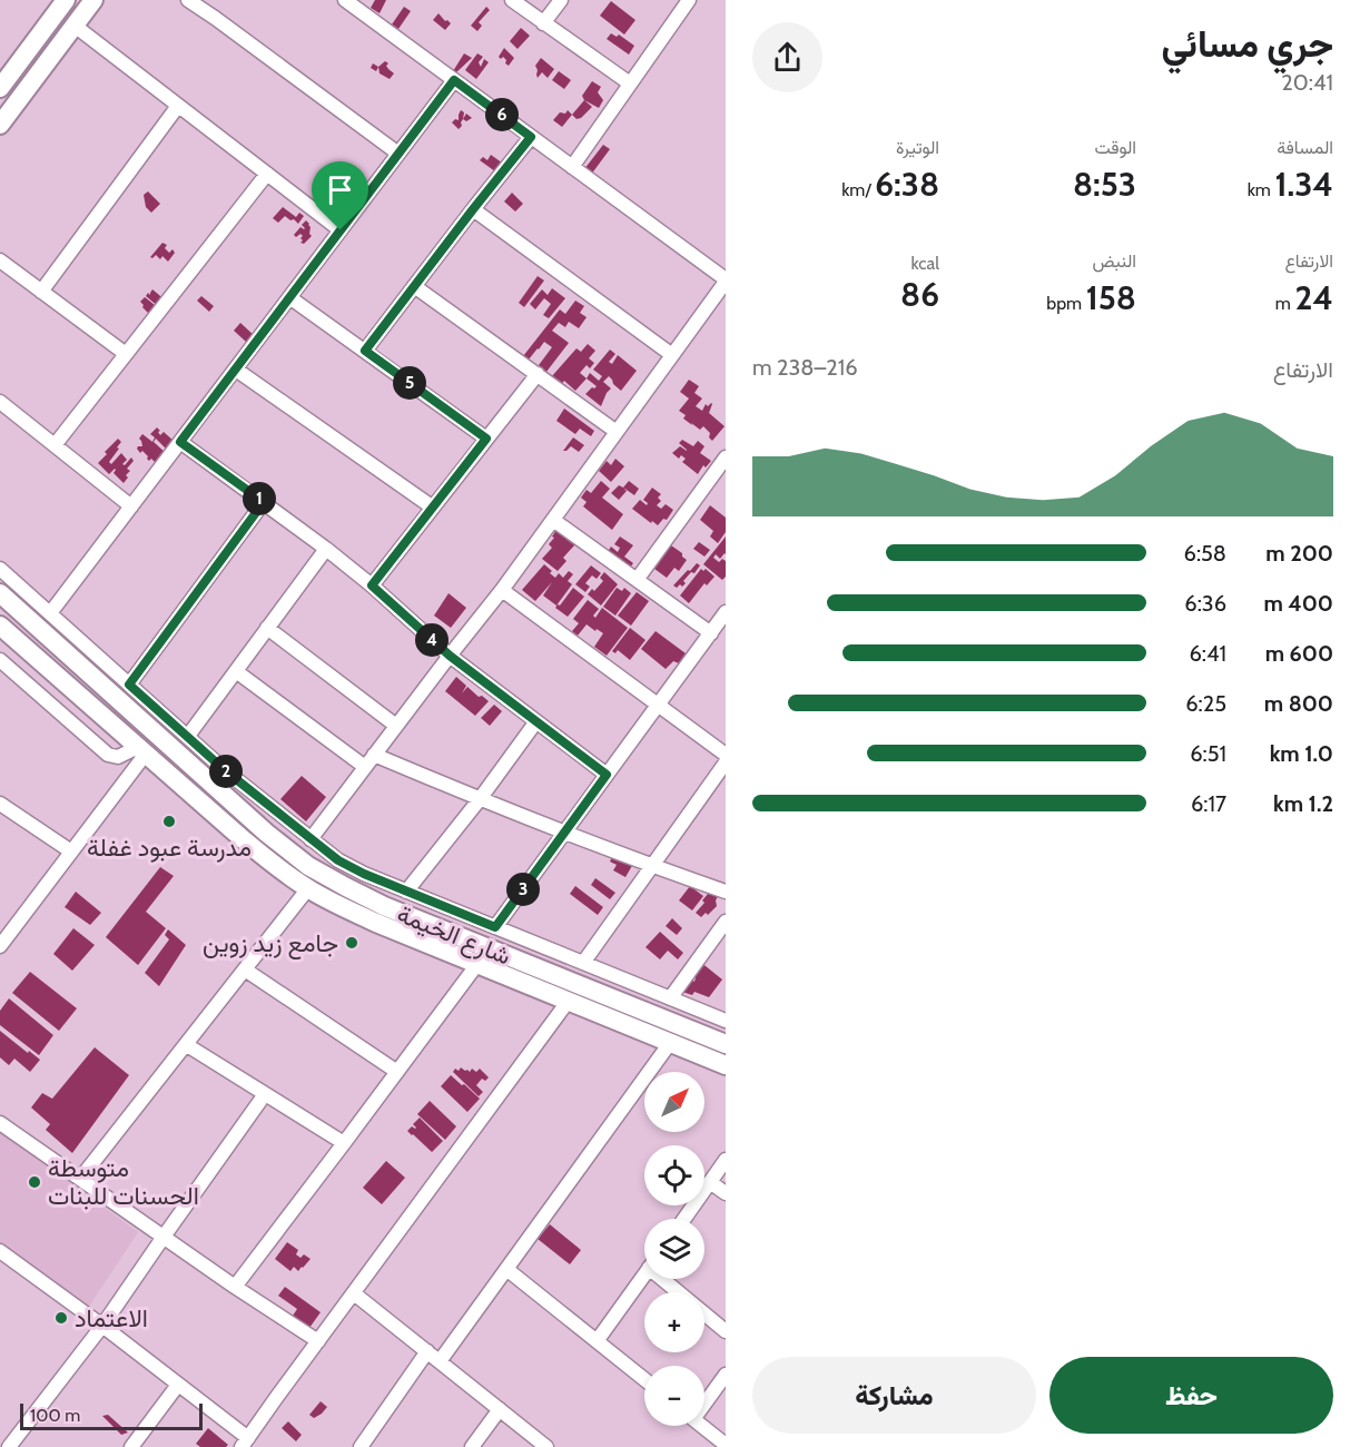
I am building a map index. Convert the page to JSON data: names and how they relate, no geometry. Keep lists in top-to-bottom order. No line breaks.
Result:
{"streets":{"street":["شارع الخيمة"]},"places":["مدرسة عبود غفلة","جامع زيد زوين","متوسطة الحسنات للبنات","الاعتماد"],"scale_bar":"100 m","north":"top right","page":{"heading":["جري مسائي","20:41"],"pins":["6","5","1","4","2","3"],"stats":[["المسافة","1.34 km"],["الوقت","8:53"],["الوتيرة","6:38 /km"],["الارتفاع","24 m"],["النبض","158 bpm"],["kcal","86"]],"chart":["الارتفاع","216–238 m"],"list":[{"name":"200 m","note":"6:58"},{"name":"400 m","note":"6:36"},{"name":"600 m","note":"6:41"},{"name":"800 m","note":"6:25"},{"name":"1.0 km","note":"6:51"},{"name":"1.2 km","note":"6:17"}],"map_buttons":["+","−"],"buttons":["حفظ","مشاركة"],"scale":"100 m"}}
